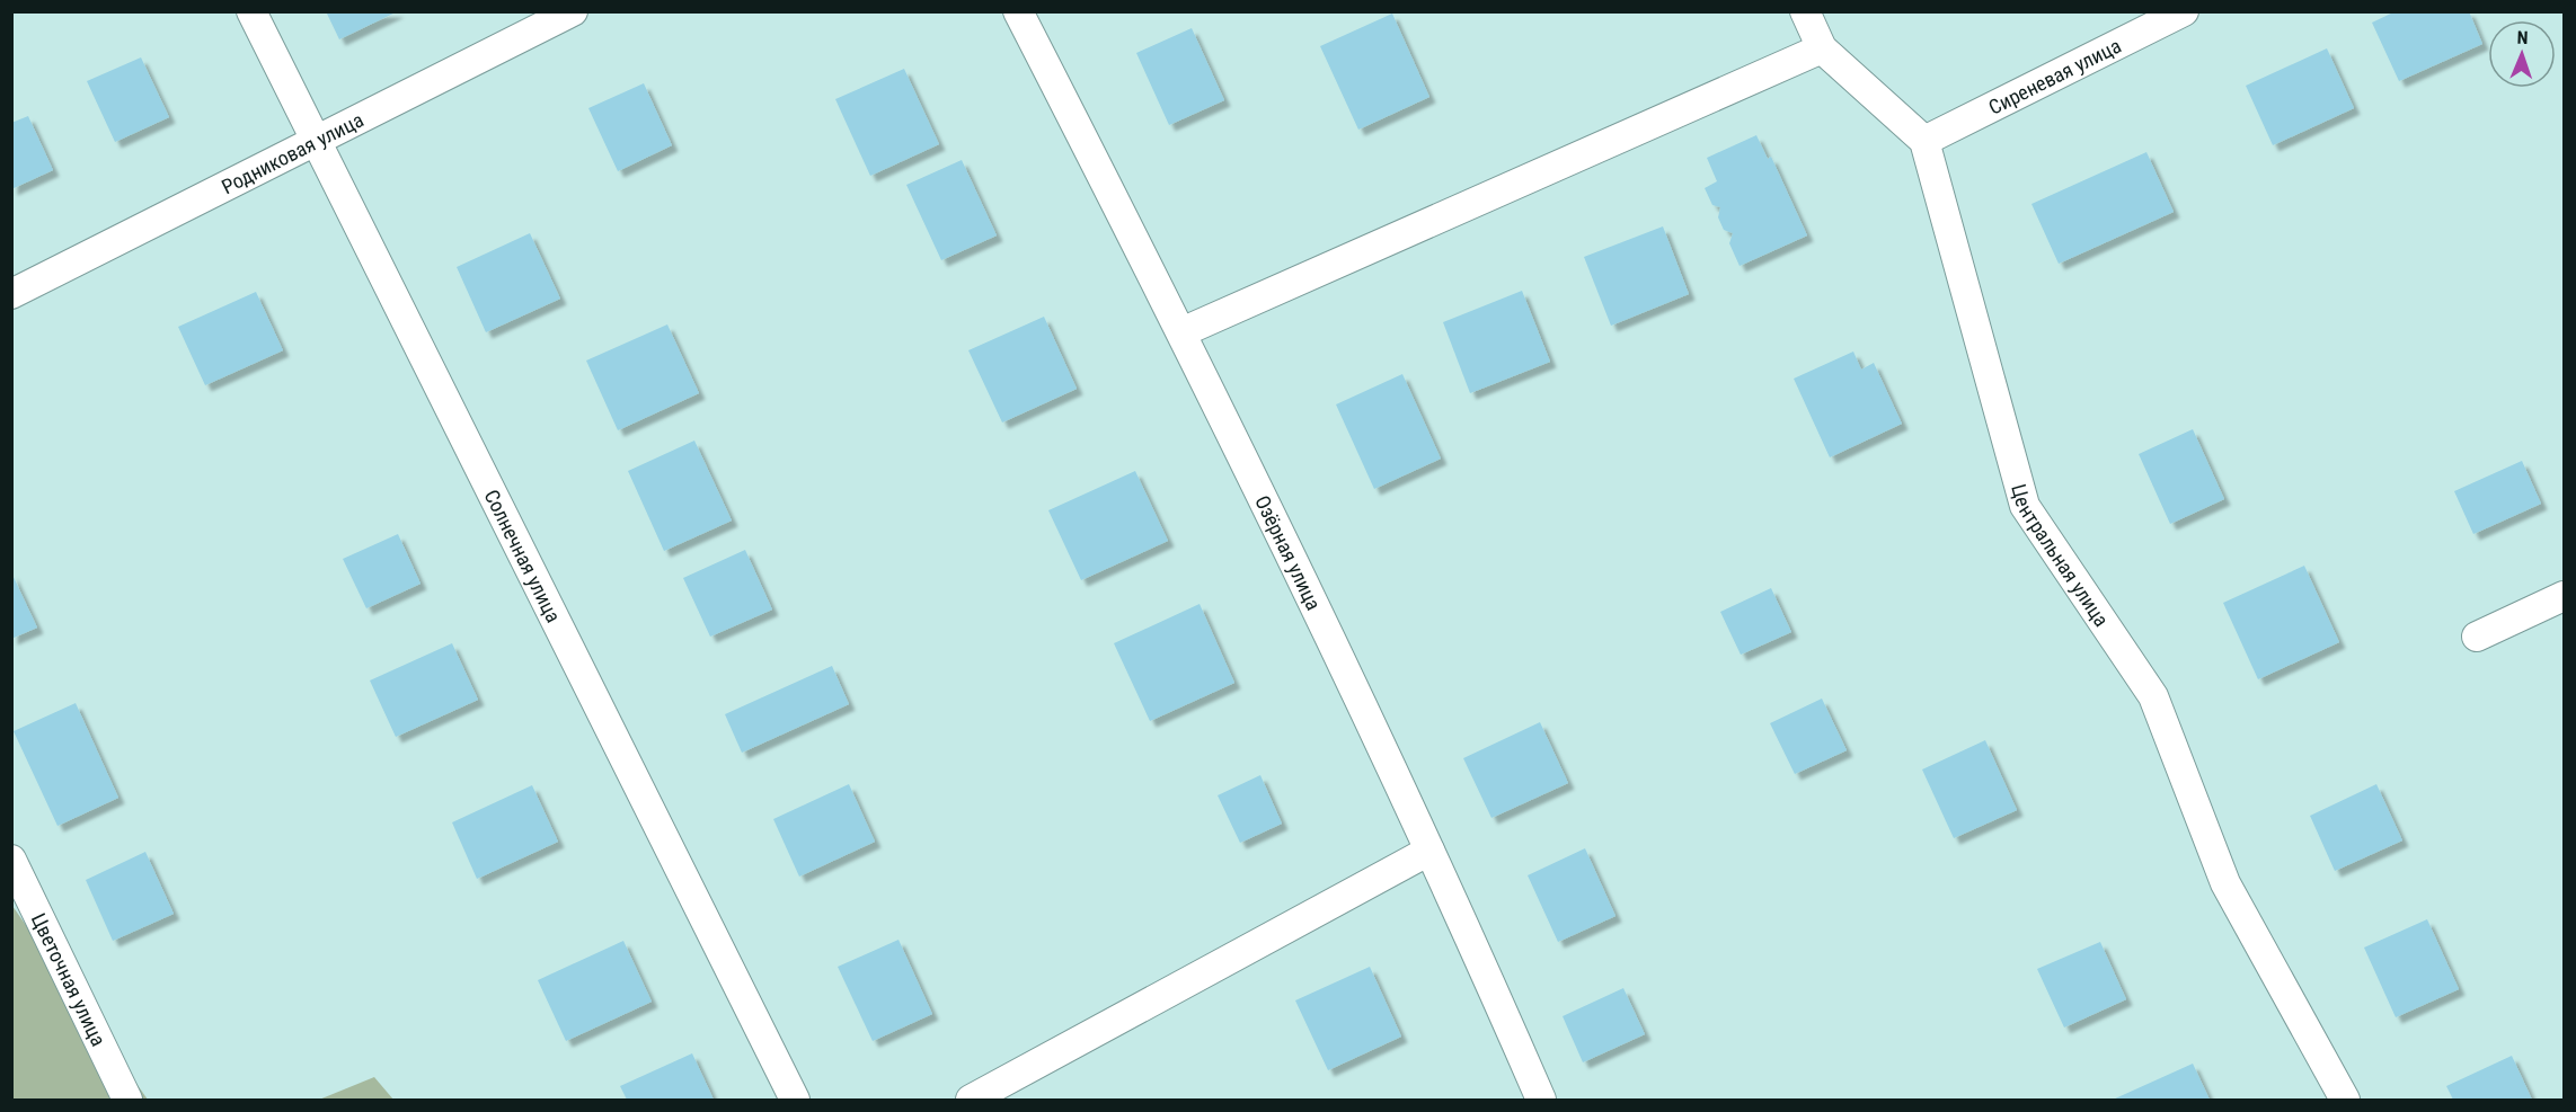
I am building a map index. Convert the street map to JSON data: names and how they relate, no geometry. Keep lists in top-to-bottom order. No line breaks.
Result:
{"streets":{"street":["Сиреневая улица","Родниковая улица","Озёрная улица","Центральная улица","Солнечная улица","Цветочная улица"]},"crossings":[["Сиреневая улица","Центральная улица"],["Родниковая улица","Солнечная улица"]],"north":"top"}
